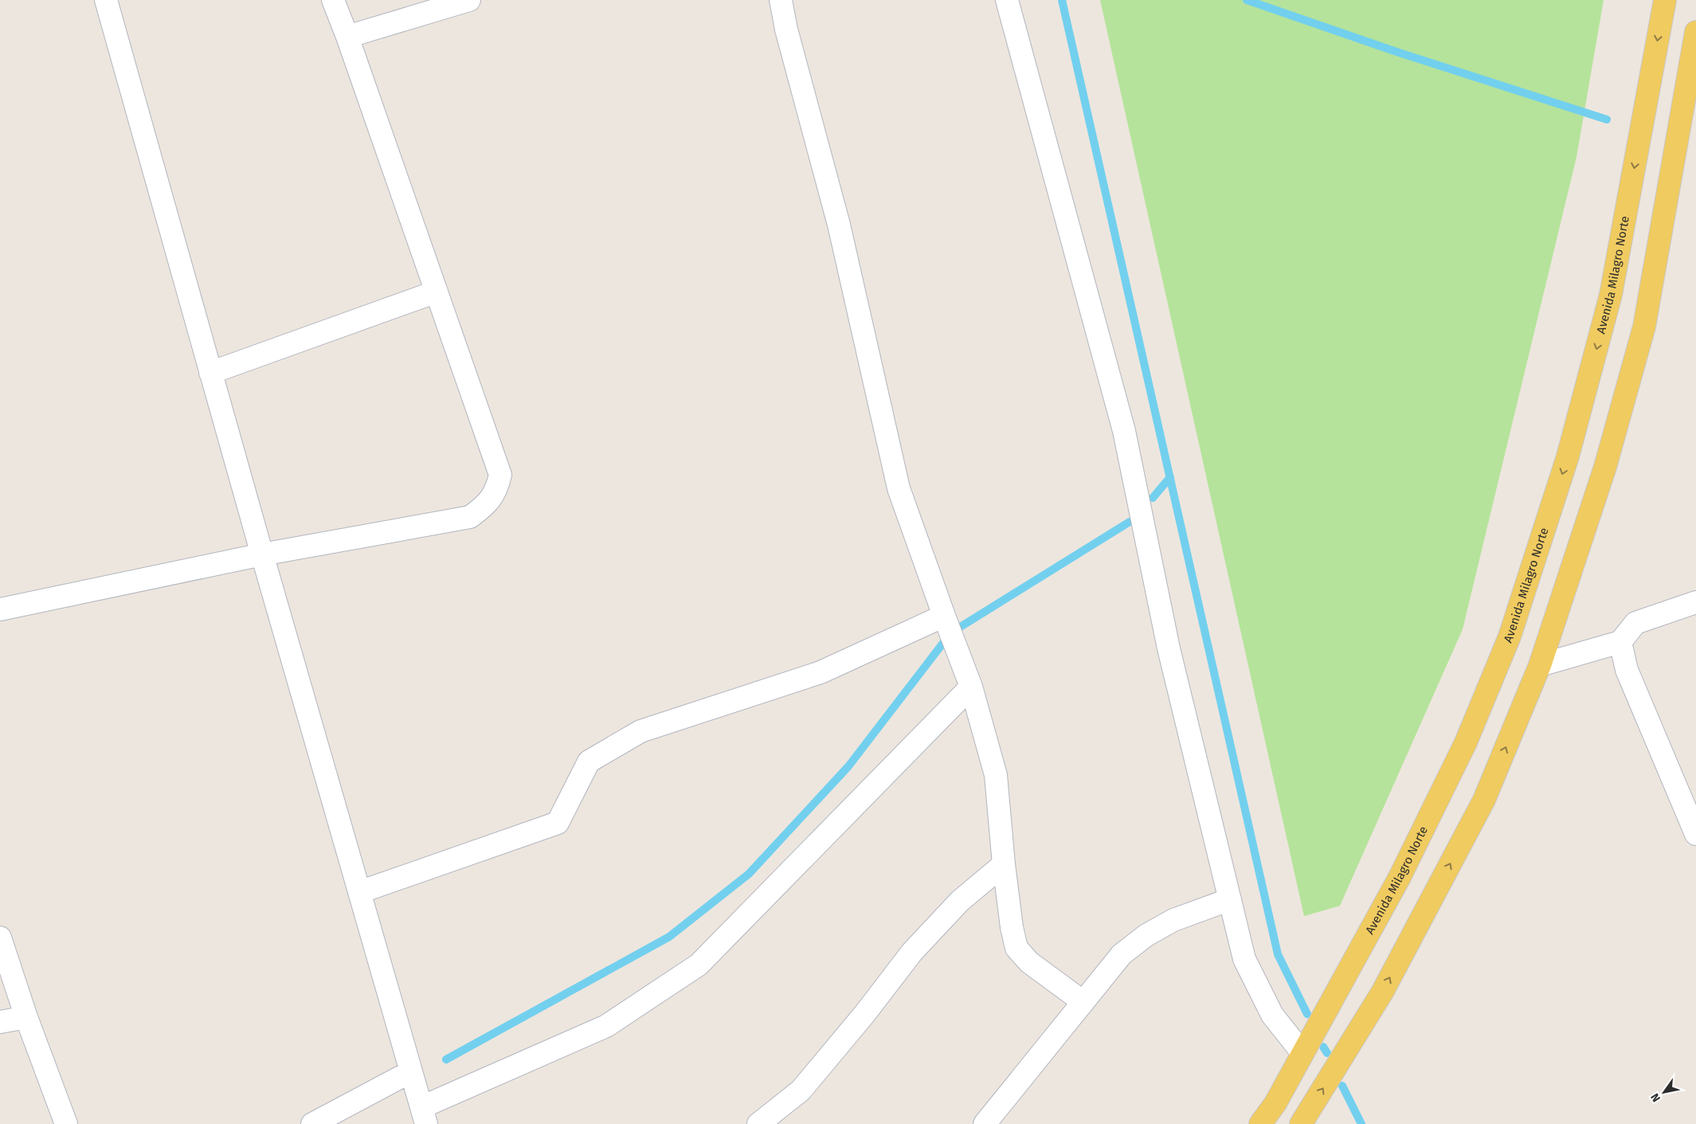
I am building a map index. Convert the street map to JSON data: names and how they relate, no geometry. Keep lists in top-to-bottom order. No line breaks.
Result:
{"streets":{"main road":["Avenida Milagro Norte"]},"north":"bottom left"}
